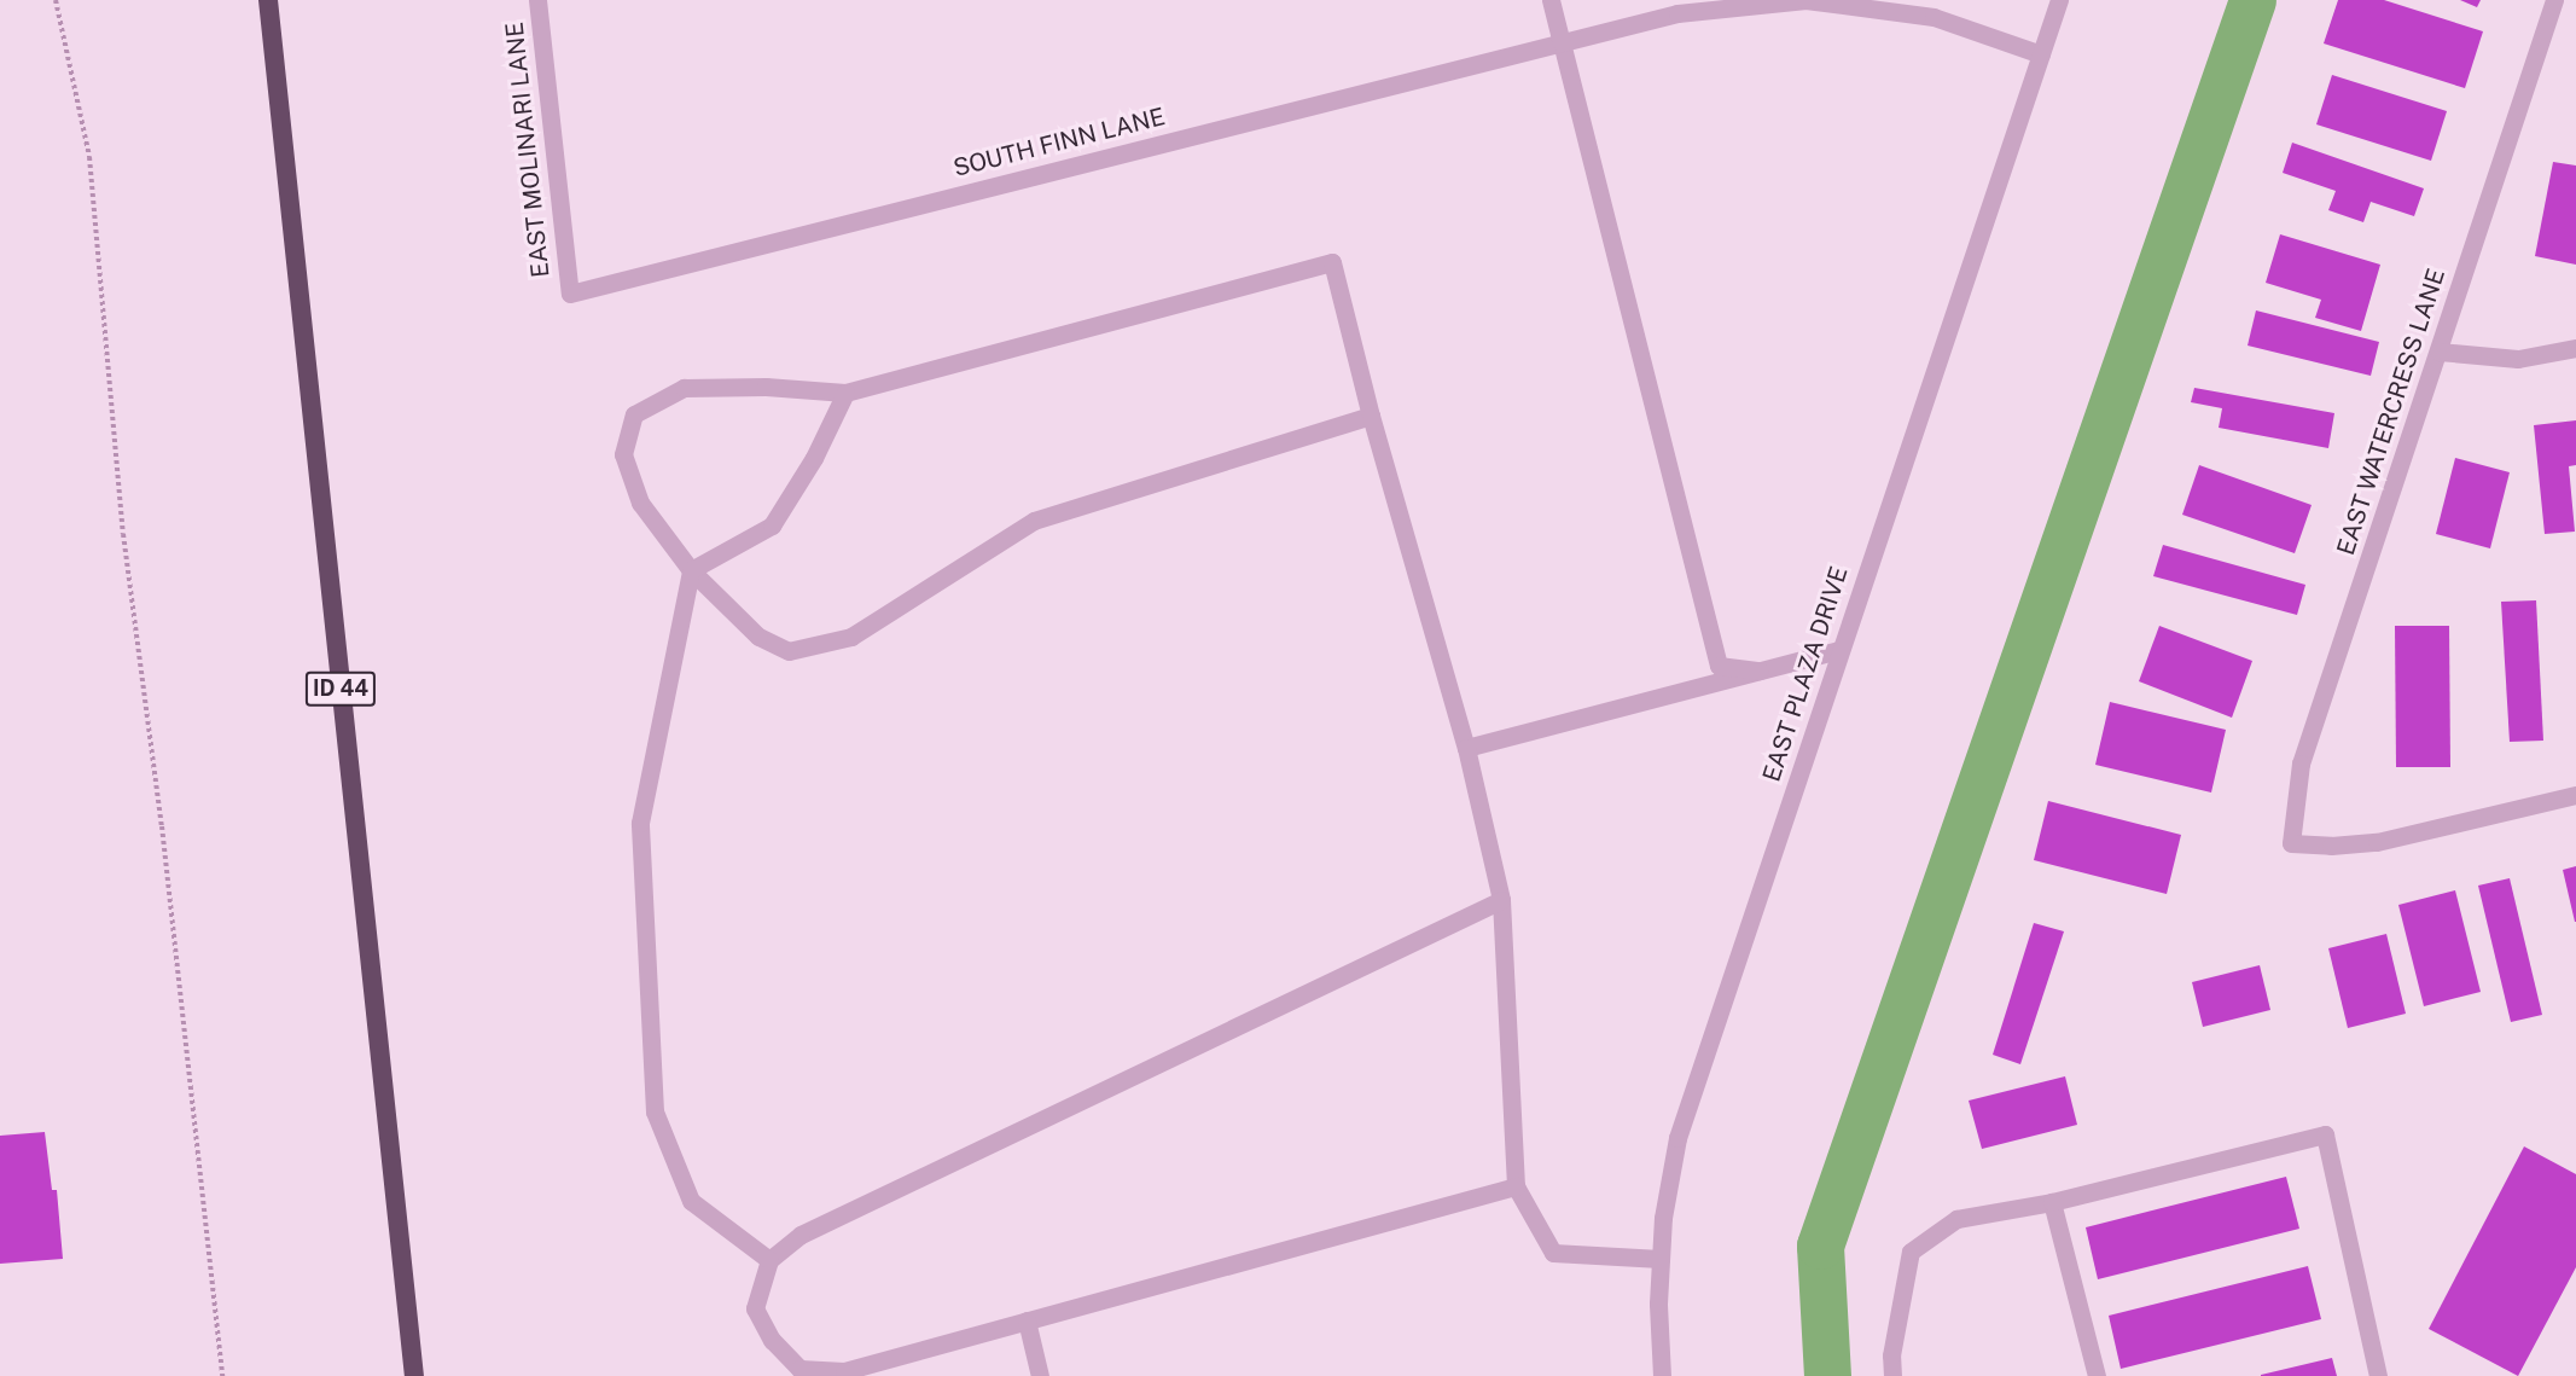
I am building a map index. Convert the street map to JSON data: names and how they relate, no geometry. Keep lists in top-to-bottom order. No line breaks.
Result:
{"streets":{"highway":["ID 44"],"street":["SOUTH FINN LANE","EAST MOLINARI LANE","EAST WATERCRESS LANE","EAST PLAZA DRIVE"]},"crossings":[["SOUTH FINN LANE","EAST MOLINARI LANE"],["SOUTH FINN LANE","EAST PLAZA DRIVE"]]}
